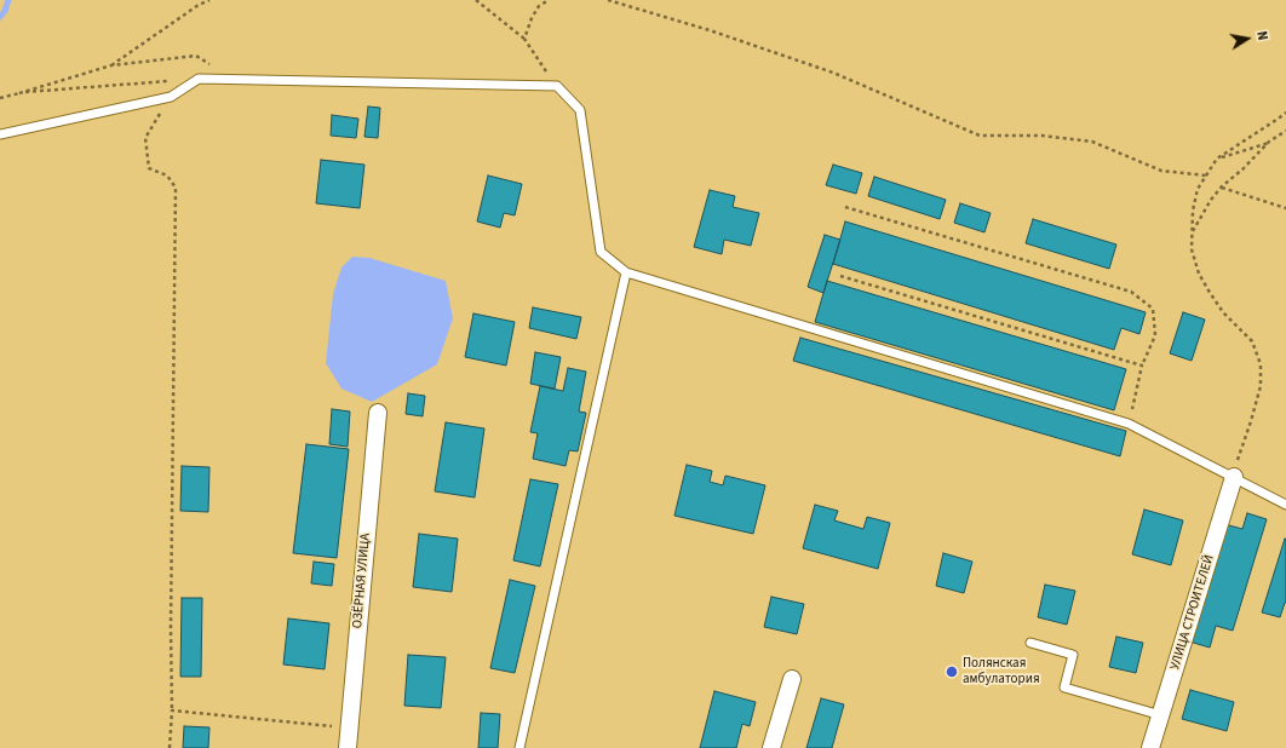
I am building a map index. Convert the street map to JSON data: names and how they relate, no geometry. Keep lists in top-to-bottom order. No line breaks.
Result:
{"streets":{"street":["ОЗЁРНАЯ УЛИЦА","УЛИЦА СТРОИТЕЛЕЙ"]},"places":["Полянская амбулатория"],"north":"right"}
